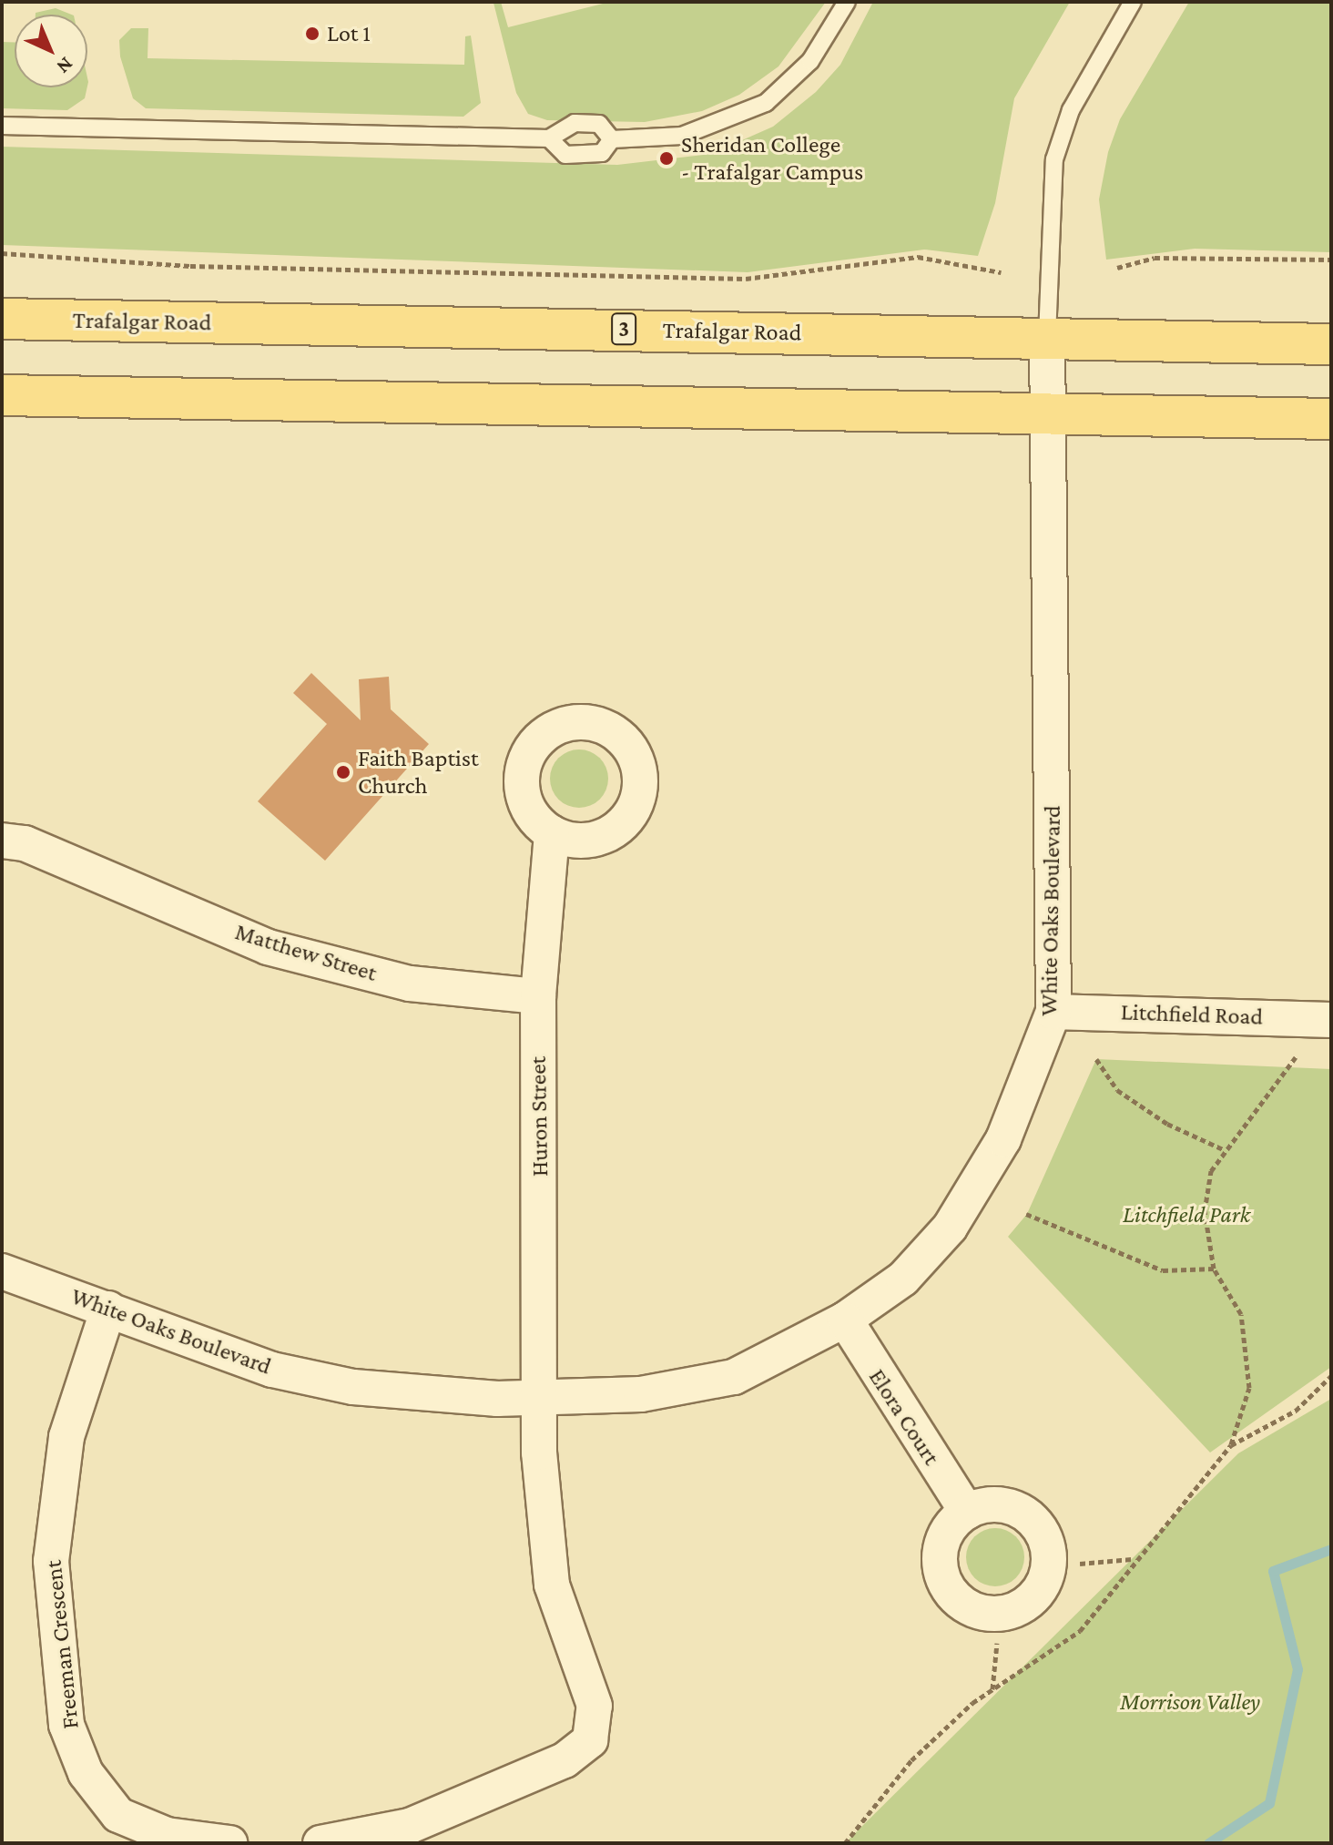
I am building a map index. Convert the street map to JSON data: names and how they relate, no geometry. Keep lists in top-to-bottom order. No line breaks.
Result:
{"streets":{"main road":["Trafalgar Road","3"],"street":["White Oaks Boulevard","Matthew Street","Litchfield Road","Huron Street","Elora Court","Freeman Crescent"]},"crossings":[["Trafalgar Road","White Oaks Boulevard"],["White Oaks Boulevard","Litchfield Road"],["White Oaks Boulevard","Huron Street"],["White Oaks Boulevard","Elora Court"],["White Oaks Boulevard","Freeman Crescent"],["Matthew Street","Huron Street"]],"parks":["Litchfield Park","Morrison Valley"],"places":["Lot 1","Sheridan College - Trafalgar Campus","Faith Baptist Church"],"north":"bottom right"}
